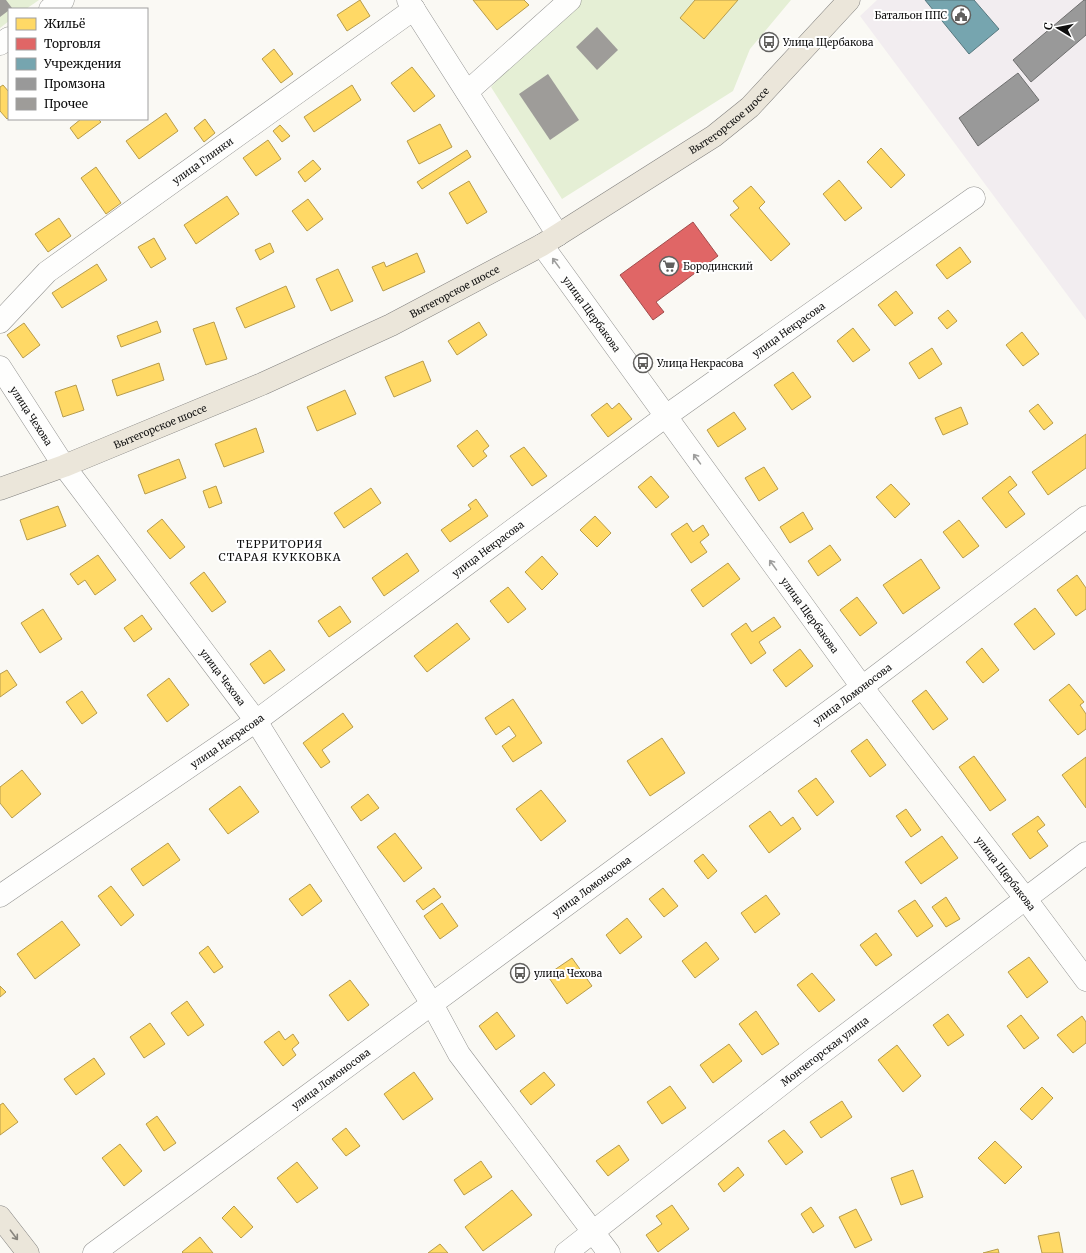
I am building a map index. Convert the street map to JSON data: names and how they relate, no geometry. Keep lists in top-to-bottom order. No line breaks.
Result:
{"streets":{"main road":["Вытегорское шоссе"],"street":["улица Глинки","улица Щербакова","улица Некрасова","улица Чехова","улица Ломоносова","Мончегорская улица"]},"crossings":[["Вытегорское шоссе","улица Щербакова"],["Вытегорское шоссе","улица Чехова"],["улица Глинки","улица Щербакова"],["улица Щербакова","улица Некрасова"],["улица Щербакова","улица Ломоносова"],["улица Щербакова","Мончегорская улица"],["улица Некрасова","улица Чехова"],["улица Чехова","улица Ломоносова"],["улица Чехова","Мончегорская улица"]],"one_way":["улица Щербакова"],"districts":["ТЕРРИТОРИЯ СТАРАЯ КУККОВКА"],"places":{"public building":["Батальон ППС"],"bus stop":["Улица Щербакова","Улица Некрасова","улица Чехова"],"supermarket":["Бородинский"]},"legend":["Жильё","Торговля","Учреждения","Промзона","Прочее"],"north":"left"}
